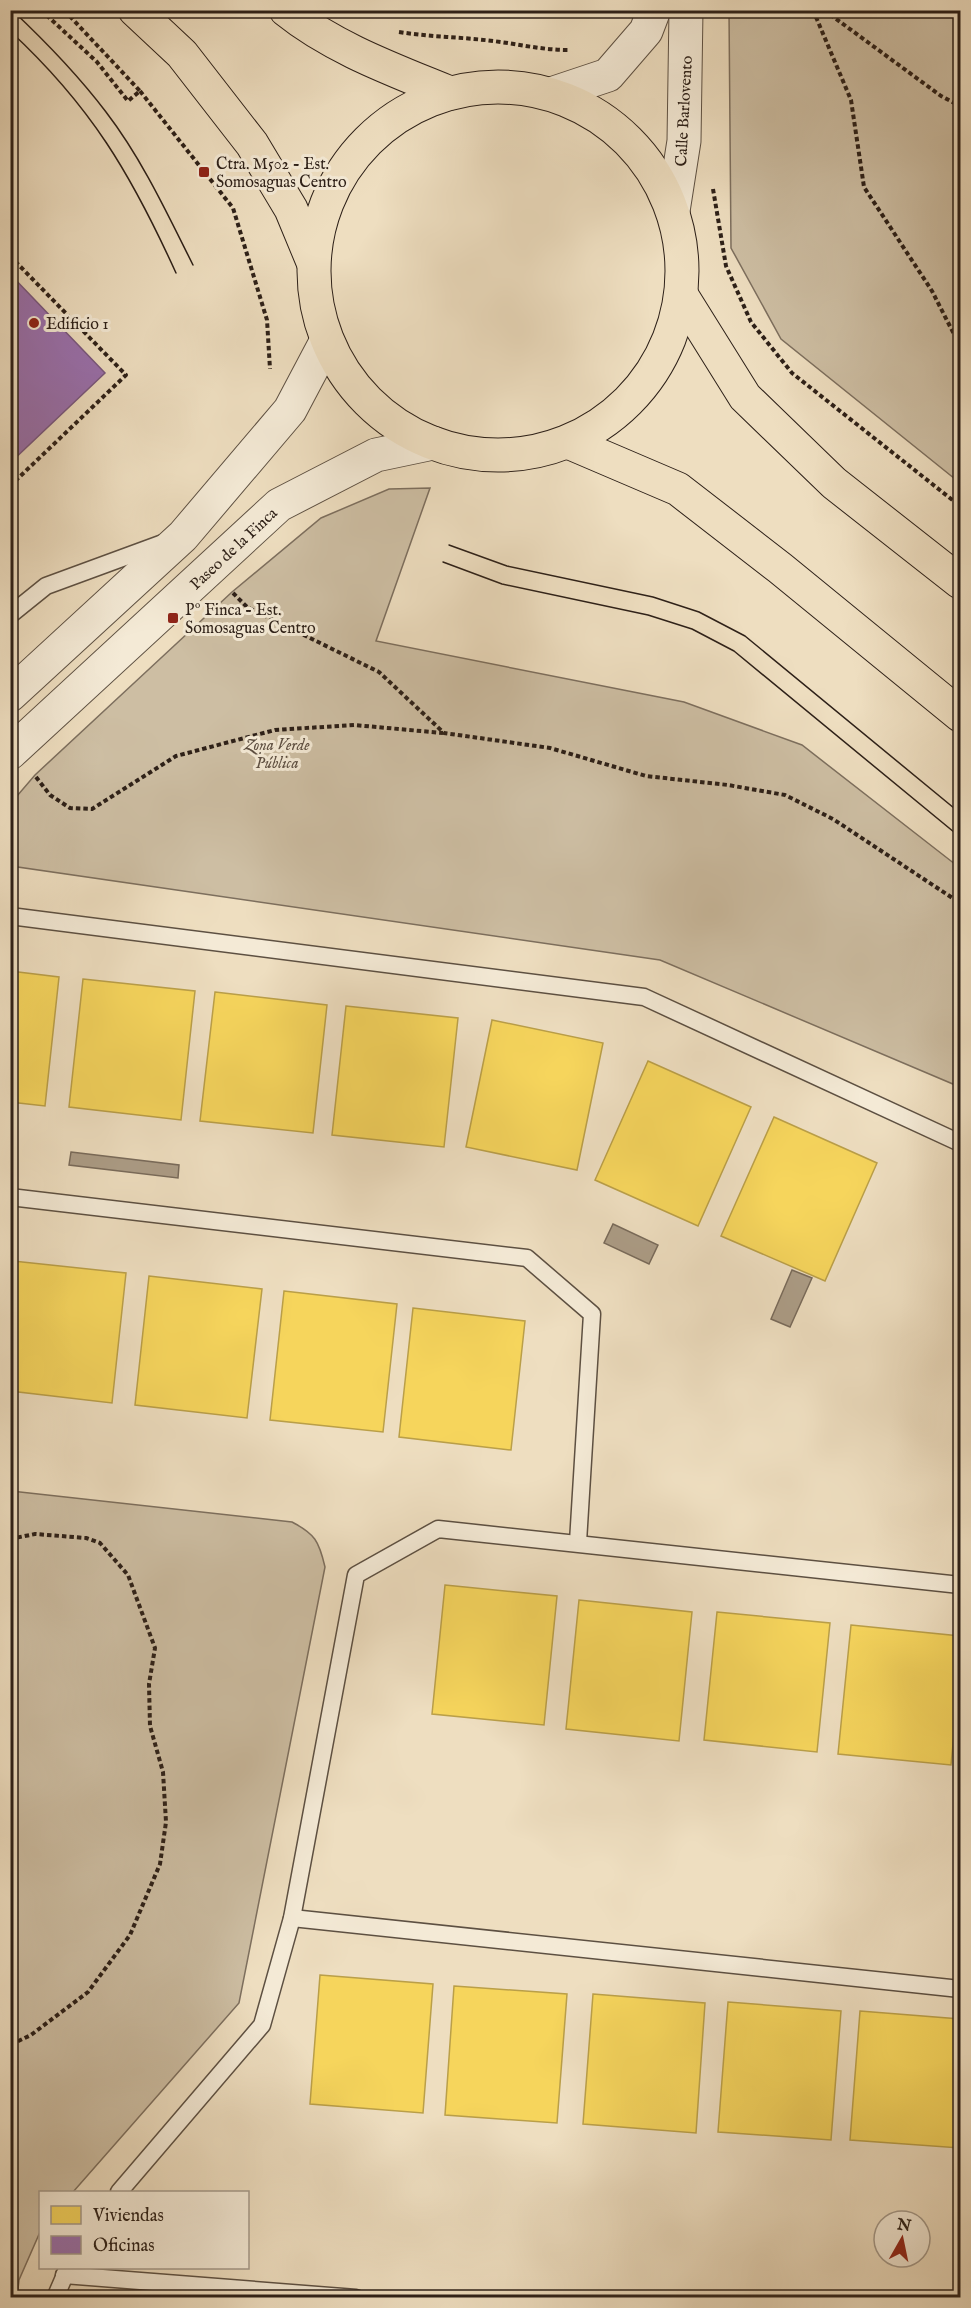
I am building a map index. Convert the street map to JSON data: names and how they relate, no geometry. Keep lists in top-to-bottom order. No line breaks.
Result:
{"streets":{"street":["Calle Barlovento","Paseo de la Finca"]},"parks":["Zona Verde Pública"],"places":{"transit":["Ctra. M502 - Est. Somosaguas Centro","Pº Finca - Est. Somosaguas Centro"],"other":["Edificio 1"]},"legend":["Viviendas","Oficinas"],"north":"top"}
